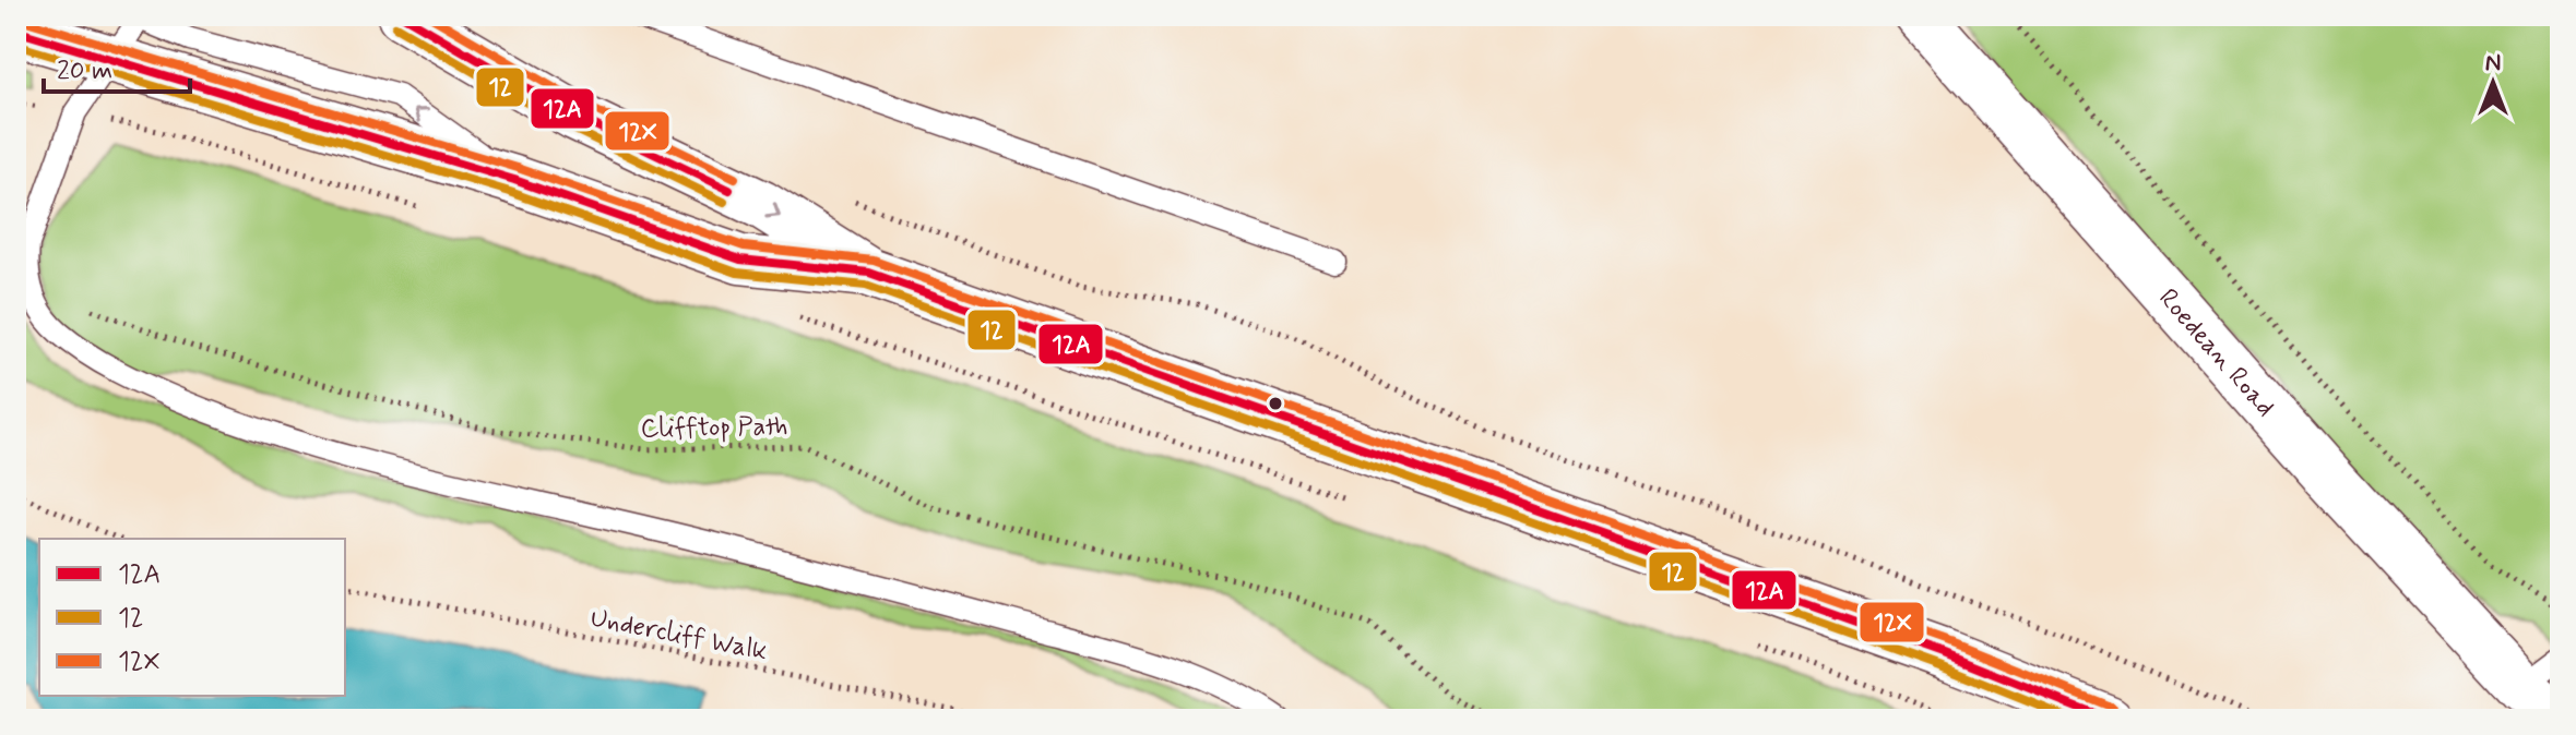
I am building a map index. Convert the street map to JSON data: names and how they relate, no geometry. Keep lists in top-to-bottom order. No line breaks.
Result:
{"streets":{"main road":["Roedean Road"],"path":["Clifftop Path","Undercliff Walk"]},"lines":["transit line 12A","transit line 12X","transit line 12"],"legend":["12A","12","12X"],"scale_bar":"20 m","north":"top"}
